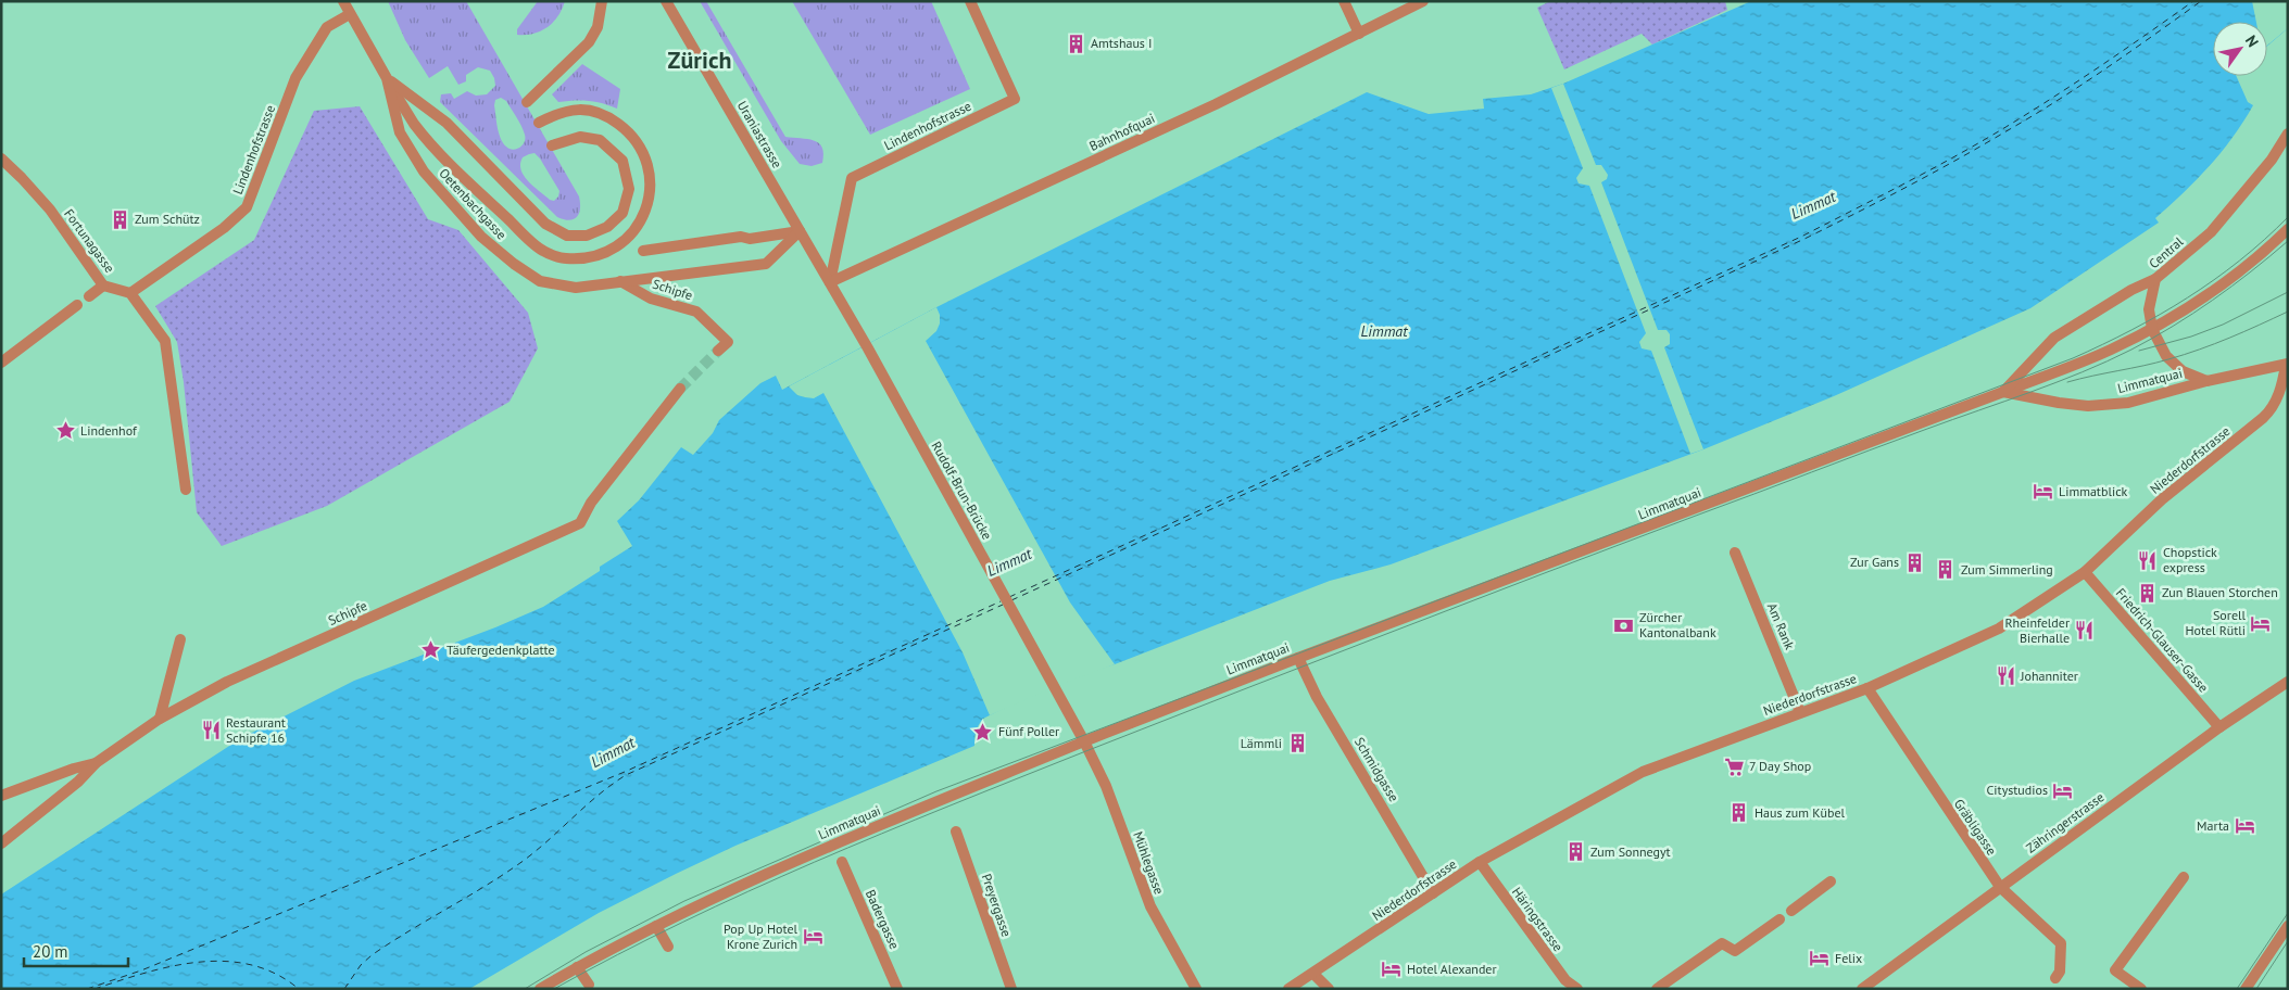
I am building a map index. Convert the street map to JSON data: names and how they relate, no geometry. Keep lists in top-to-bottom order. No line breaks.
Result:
{"streets":{"street":["Lindenhofstrasse","Bahnhofquai","Uraniastrasse","Oetenbachgasse","Fortunagasse","Central","Schipfe","Limmatquai","Niederdorfstrasse","Rudolf-Brun-Brücke","Am Rank","Friedrich-Glauser-Gasse","Schmidgasse","Zähringerstrasse","Gräbligasse","Mühlegasse","Preyergasse","Badergasse","Häringstrasse"]},"crossings":[["Lindenhofstrasse","Bahnhofquai"],["Lindenhofstrasse","Uraniastrasse"],["Lindenhofstrasse","Oetenbachgasse"],["Lindenhofstrasse","Fortunagasse"],["Lindenhofstrasse","Rudolf-Brun-Brücke"],["Bahnhofquai","Uraniastrasse"],["Bahnhofquai","Rudolf-Brun-Brücke"],["Uraniastrasse","Oetenbachgasse"],["Uraniastrasse","Rudolf-Brun-Brücke"],["Oetenbachgasse","Schipfe"],["Central","Limmatquai"],["Limmatquai","Rudolf-Brun-Brücke"],["Limmatquai","Schmidgasse"],["Limmatquai","Mühlegasse"],["Niederdorfstrasse","Am Rank"],["Niederdorfstrasse","Friedrich-Glauser-Gasse"],["Niederdorfstrasse","Schmidgasse"],["Niederdorfstrasse","Gräbligasse"],["Niederdorfstrasse","Häringstrasse"],["Rudolf-Brun-Brücke","Mühlegasse"],["Friedrich-Glauser-Gasse","Zähringerstrasse"],["Zähringerstrasse","Gräbligasse"]],"districts":["Zürich"],"water":["Limmat"],"places":{"building":["Amtshaus I","Zum Schütz","Zur Gans","Zum Simmerling","Zun Blauen Storchen","Lämmli","Haus zum Kübel","Zum Sonnegyt"],"place":["Lindenhof","Täufergedenkplatte","Fünf Poller"],"hotel":["Limmatblick","Sorell Hotel Rütli","Citystudios","Marta","Pop Up Hotel Krone Zurich","Felix","Hotel Alexander"],"restaurant":["Chopstick express","Rheinfelder Bierhalle","Johanniter","Restaurant Schipfe 16"],"bank":["Zürcher Kantonalbank"],"supermarket":["7 Day Shop"]},"scale_bar":"20 m","north":"top right"}
